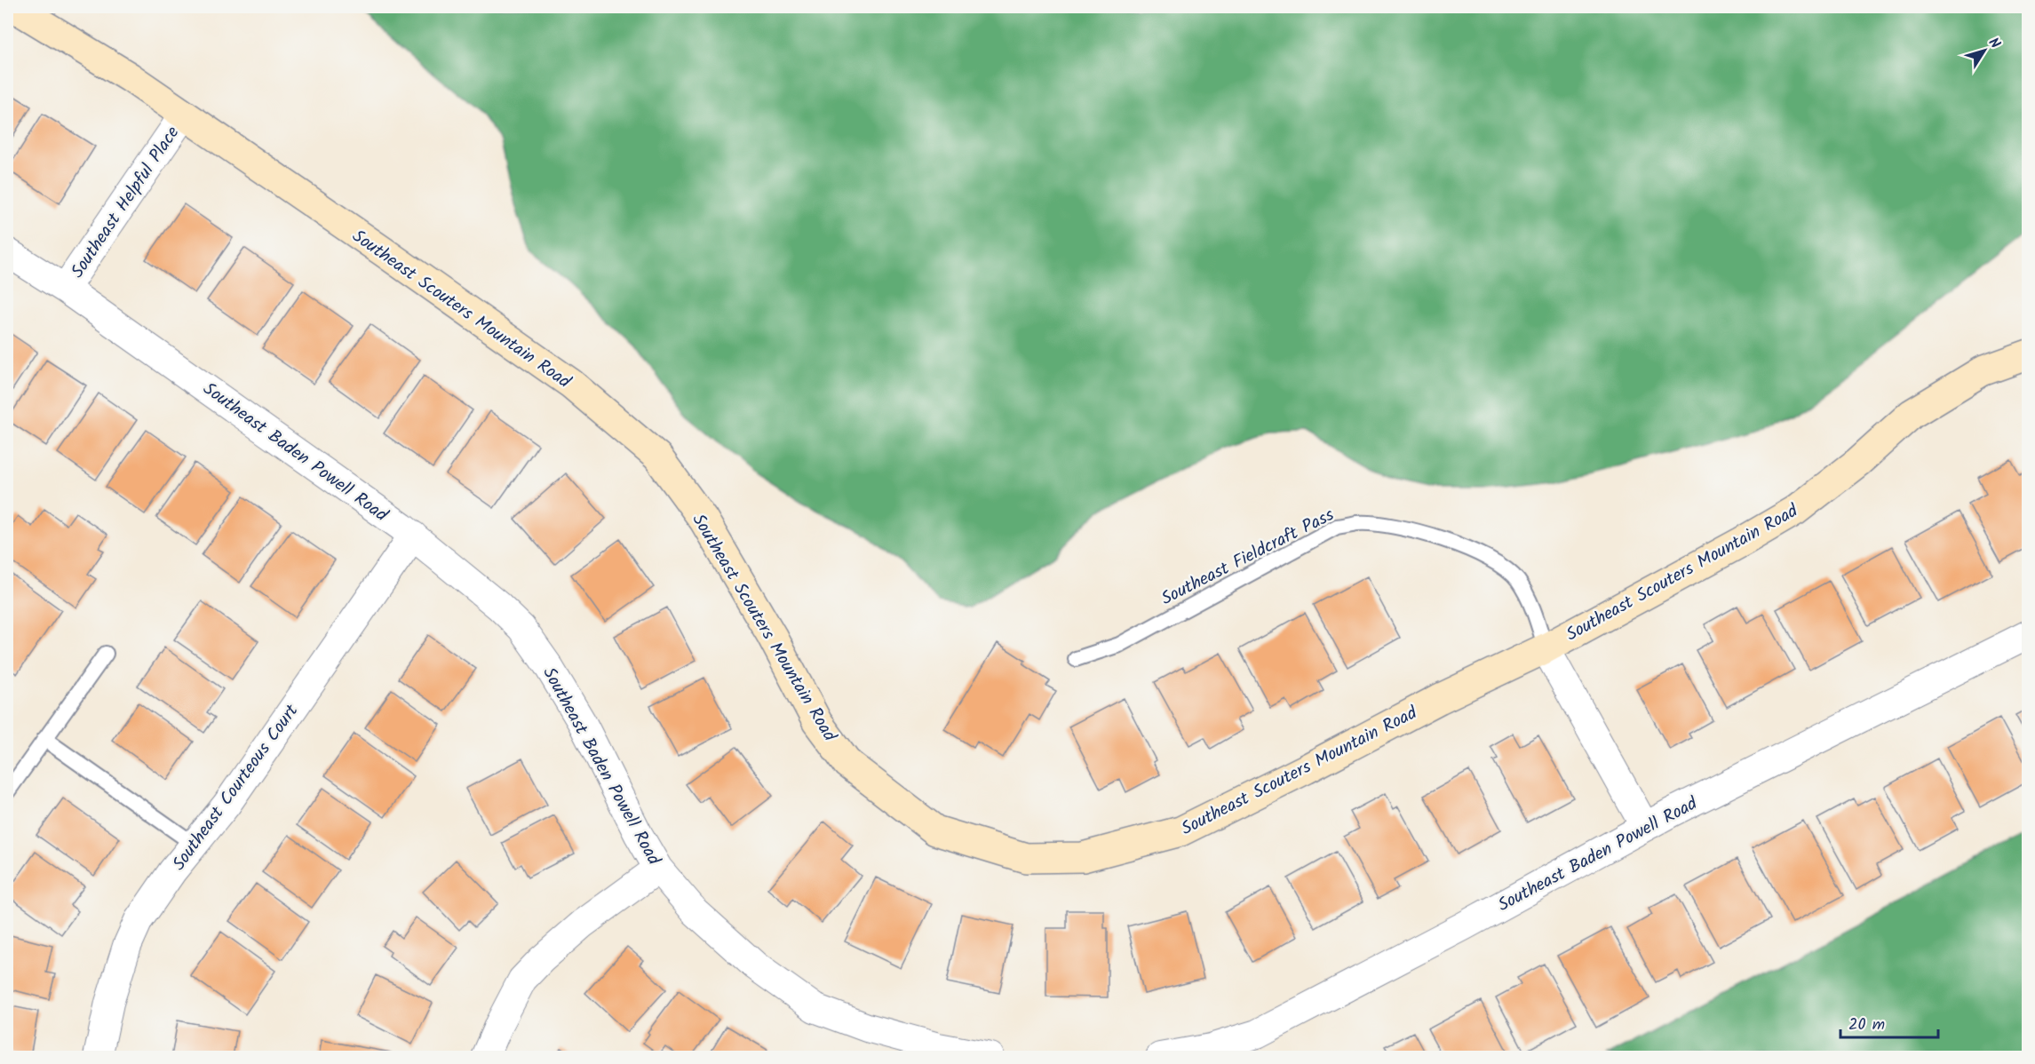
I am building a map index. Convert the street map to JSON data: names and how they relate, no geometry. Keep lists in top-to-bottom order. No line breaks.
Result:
{"streets":{"street":["Southeast Helpful Place","Southeast Scouters Mountain Road","Southeast Baden Powell Road","Southeast Courteous Court"],"lane":["Southeast Fieldcraft Pass"]},"crossings":[["Southeast Helpful Place","Southeast Scouters Mountain Road"],["Southeast Helpful Place","Southeast Baden Powell Road"],["Southeast Scouters Mountain Road","Southeast Fieldcraft Pass"],["Southeast Baden Powell Road","Southeast Courteous Court"]],"scale_bar":"20 m","north":"top right"}
